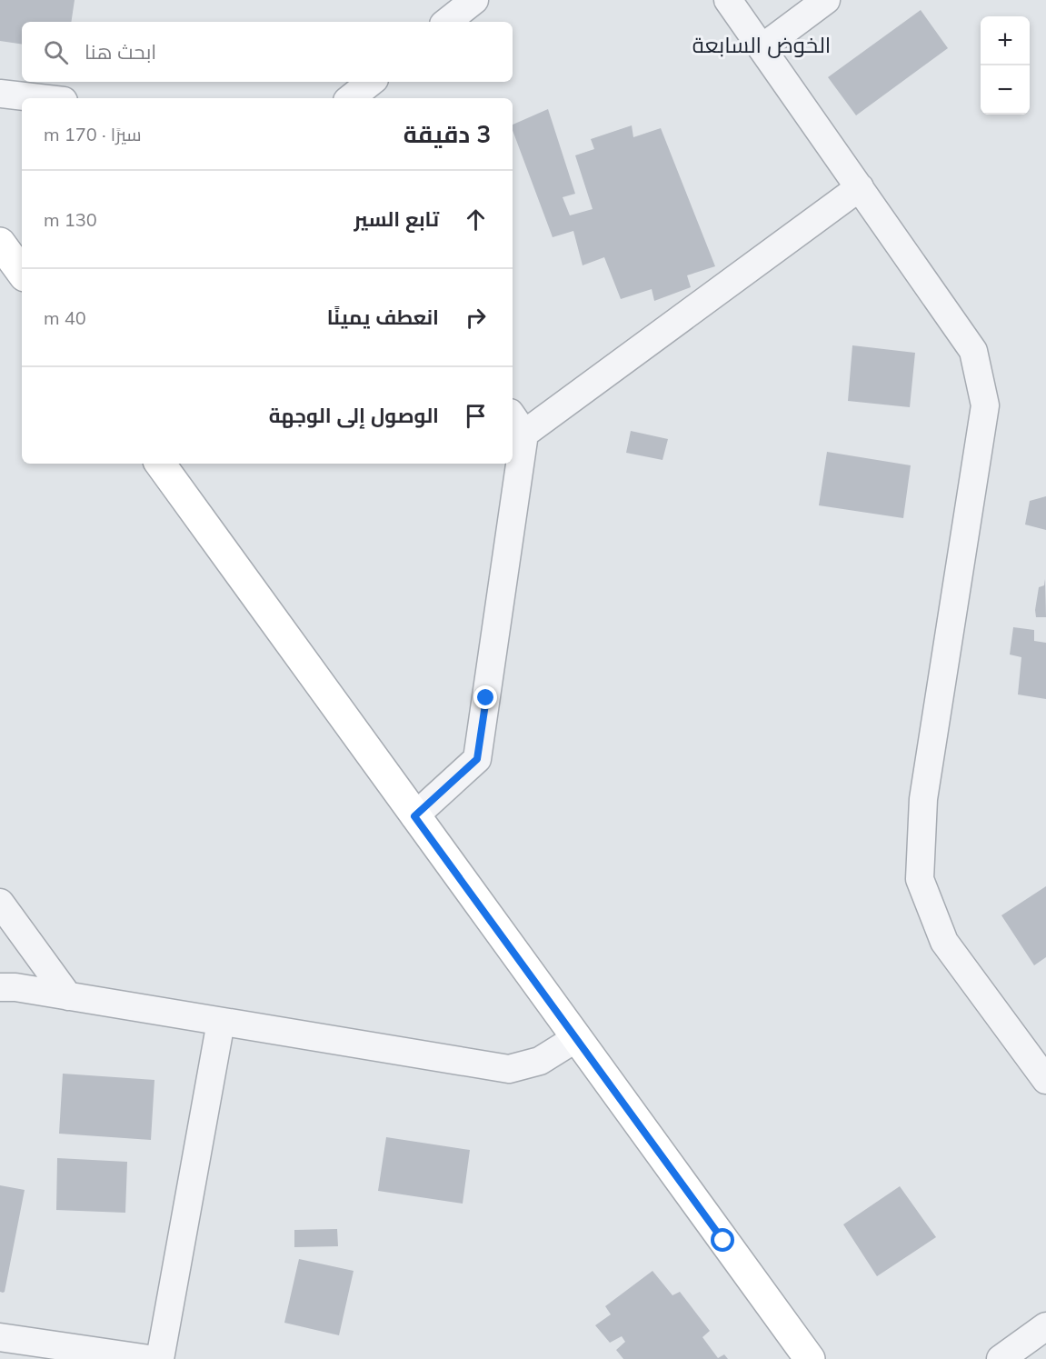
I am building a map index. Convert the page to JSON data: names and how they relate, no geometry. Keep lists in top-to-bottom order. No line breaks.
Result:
{"districts":["الخوض السابعة"],"page":{"map_buttons":["+","−"],"search":"ابحث هنا","heading":["3 دقيقة","سيرًا · 170 m"],"list":[["تابع السير","130 m"],["انعطف يمينًا","40 m"],"الوصول إلى الوجهة"]}}
